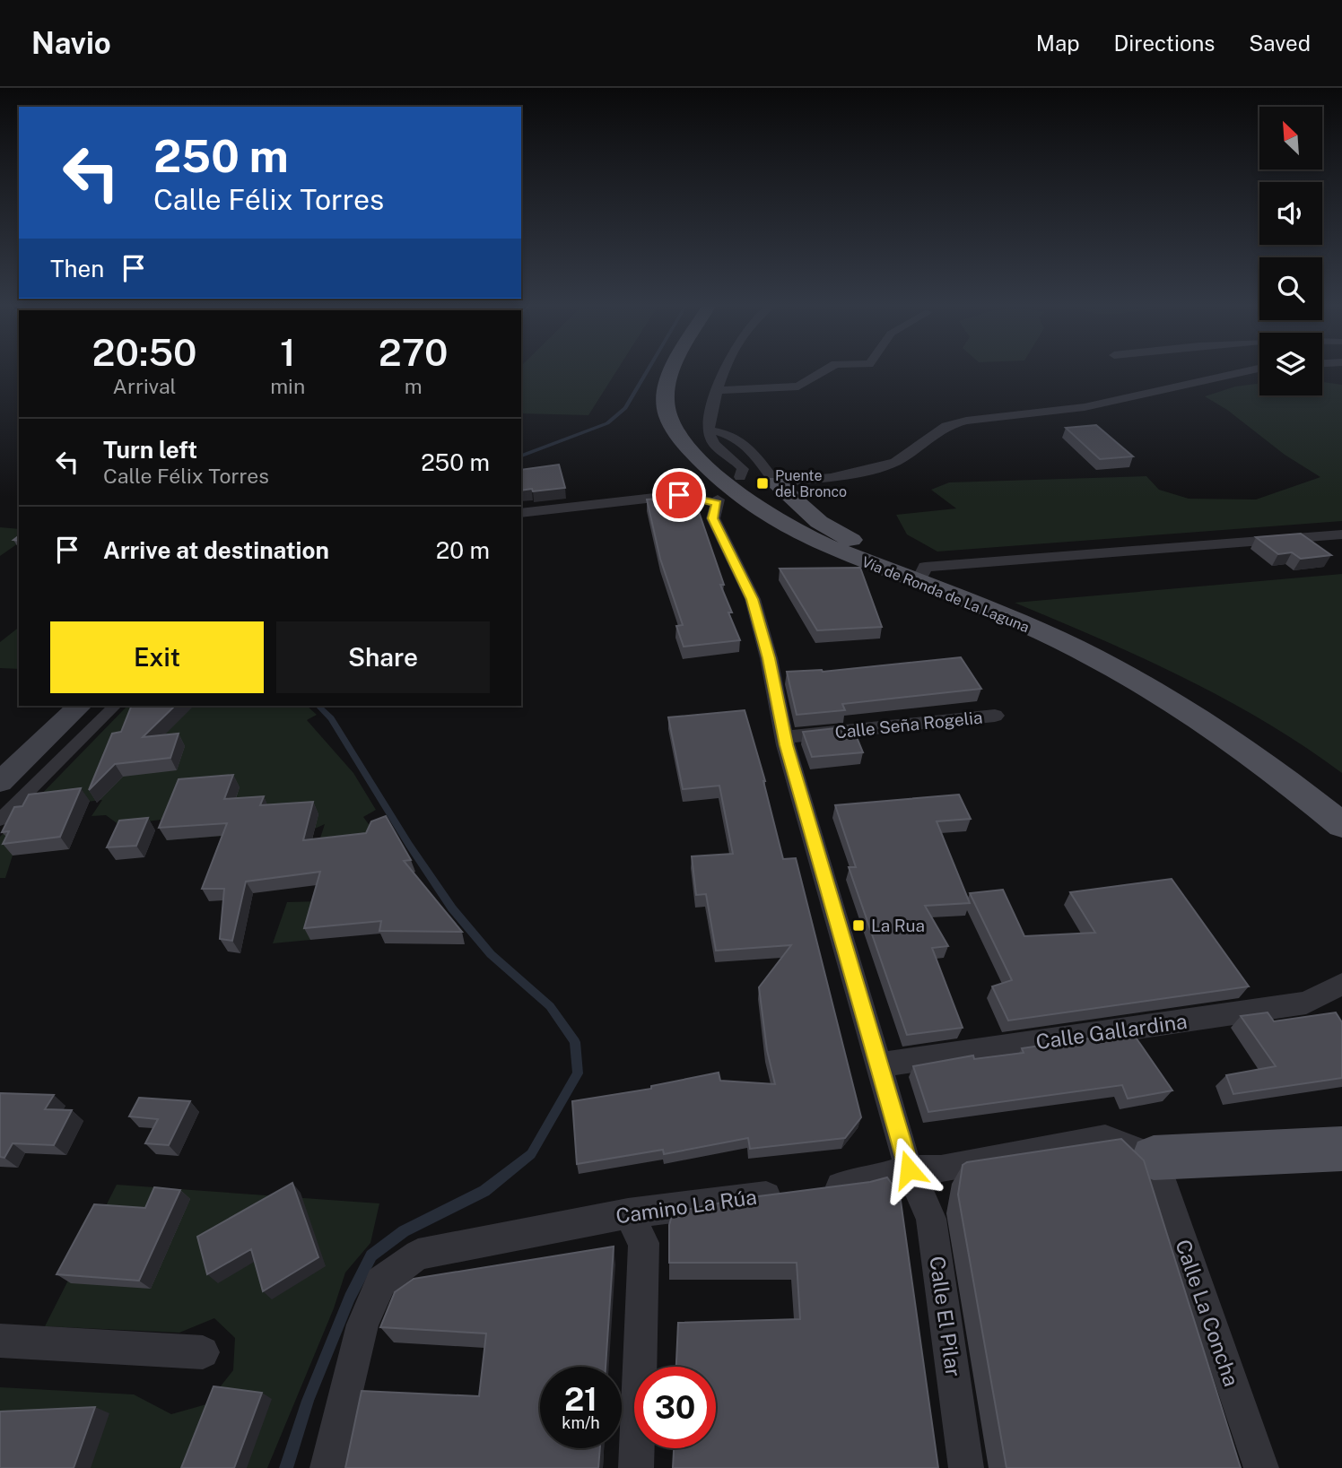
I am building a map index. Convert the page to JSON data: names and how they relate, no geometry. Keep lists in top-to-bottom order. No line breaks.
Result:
{"streets":{"main road":["Vía de Ronda de La Laguna"],"street":["Calle Seña Rogelia","Calle Gallardina","Camino La Rúa","Calle La Concha","Calle El Pilar"]},"crossings":[["Camino La Rúa","Calle La Concha"],["Camino La Rúa","Calle El Pilar"]],"places":{"transit":["Puente del Bronco","La Rua"]},"north":"top left","page":{"header":"Navio","nav":["Map","Directions","Saved"],"turn":["250 m","Calle Félix Torres"],"then":"Then","eta":["20:50","Arrival","1","min","270","m"],"list":[{"name":"Turn left","note":"Calle Félix Torres","value":"250 m"},{"name":"Arrive at destination","value":"20 m"}],"buttons":["Exit","Share"],"speed":"21 km/h","limit":"30"}}
